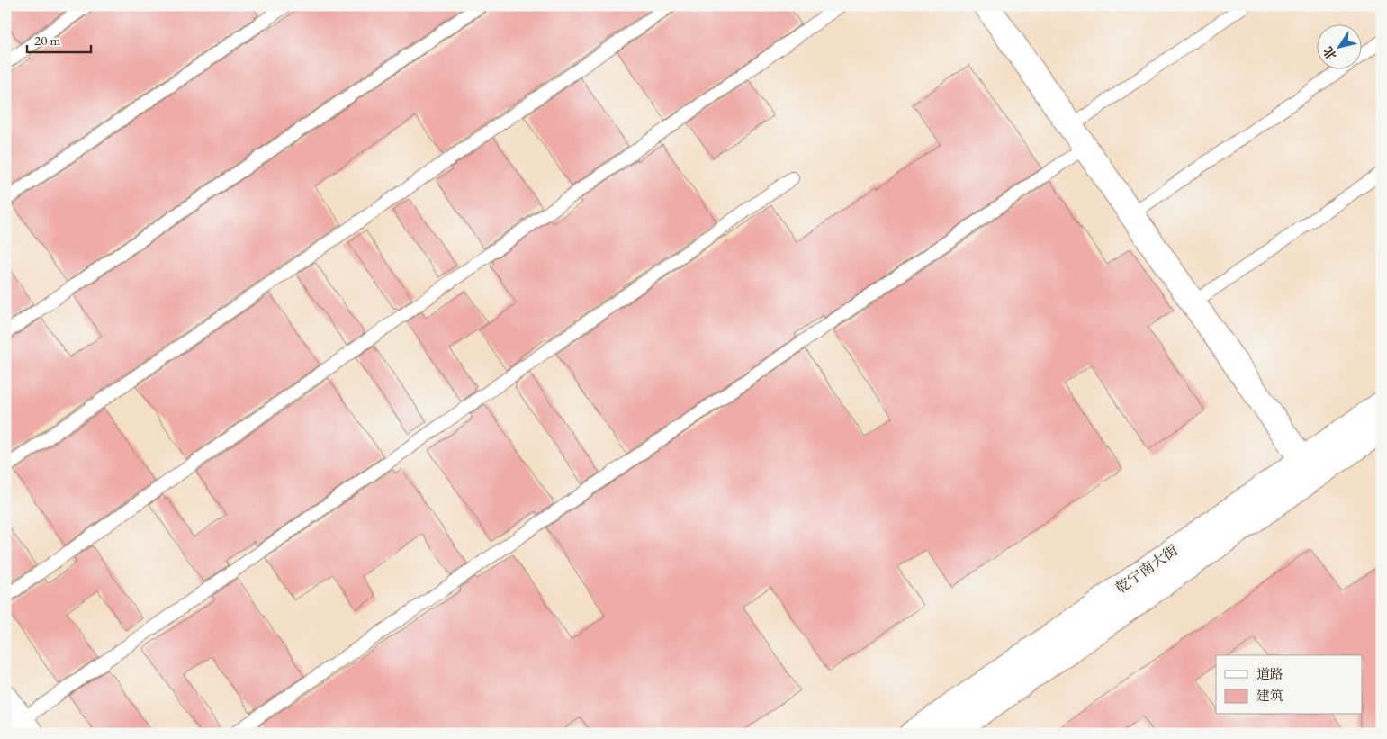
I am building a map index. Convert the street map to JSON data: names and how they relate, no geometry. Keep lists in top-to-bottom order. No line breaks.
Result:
{"streets":{"main road":["乾宁南大街"]},"legend":["道路","建筑"],"scale_bar":"20 m","north":"bottom left"}
